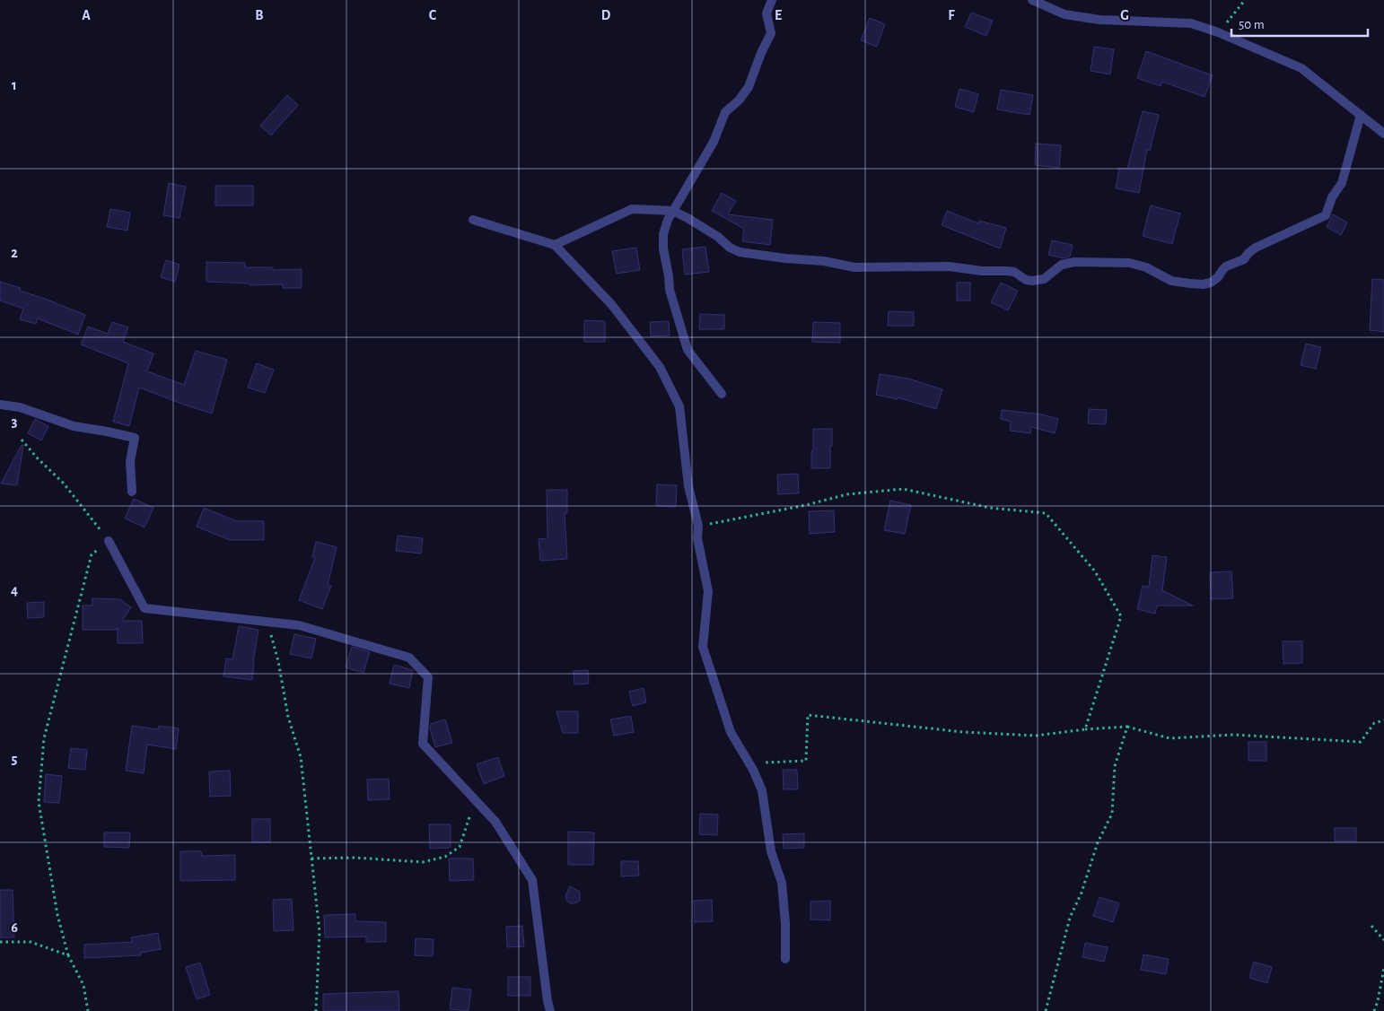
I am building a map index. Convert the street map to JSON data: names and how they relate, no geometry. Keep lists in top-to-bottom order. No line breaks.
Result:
{"scale_bar":"50 m","grid":{"columns":["A","B","C","D","E","F","G"],"rows":["1","2","3","4","5","6"]}}
